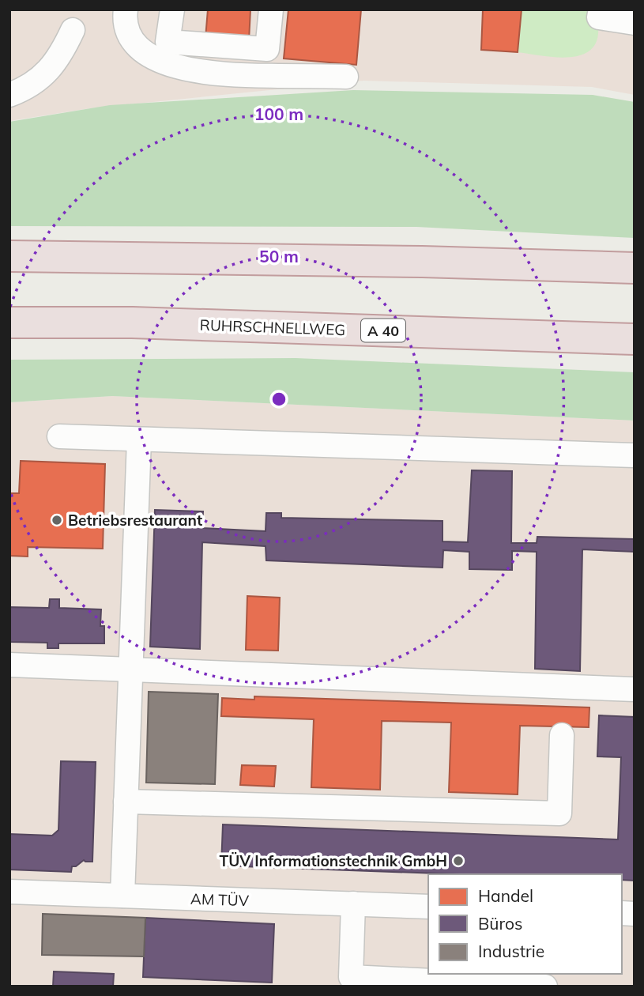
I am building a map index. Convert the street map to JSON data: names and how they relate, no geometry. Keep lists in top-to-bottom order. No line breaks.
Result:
{"streets":{"highway":["RUHRSCHNELLWEG","A 40"],"lane":["AM TÜV"]},"places":["Betriebsrestaurant","TÜV Informationstechnik GmbH"],"legend":["Handel","Büros","Industrie"],"rings":["100 m","50 m"]}
